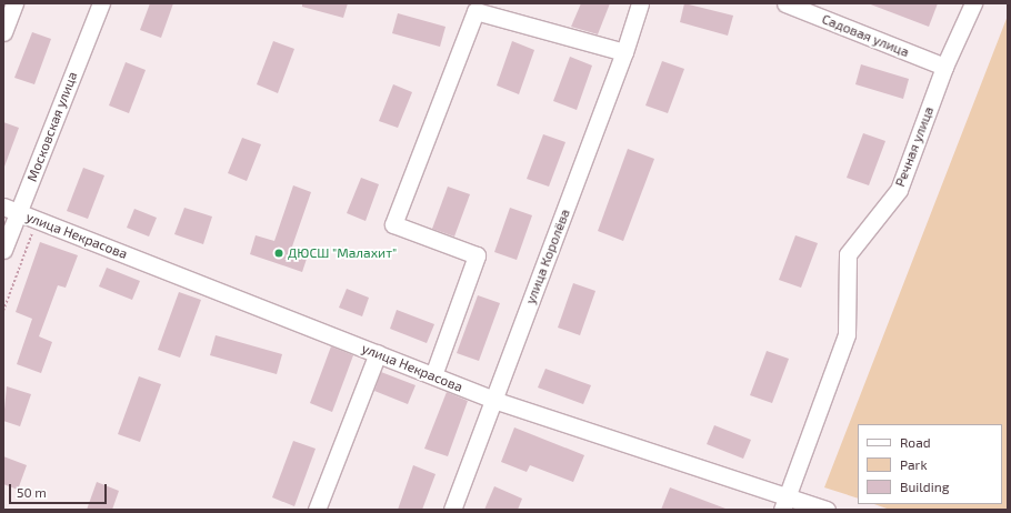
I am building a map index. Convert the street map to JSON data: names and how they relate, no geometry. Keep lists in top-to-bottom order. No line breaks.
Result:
{"streets":{"street":["Садовая улица","Московская улица","Речная улица","улица Некрасова","улица Королёва"]},"crossings":[["Садовая улица","Речная улица"],["Московская улица","улица Некрасова"],["Речная улица","улица Некрасова"],["улица Некрасова","улица Королёва"]],"places":["ДЮСШ \"Малахит\""],"legend":["Road","Park","Building"],"scale_bar":"50 m"}
